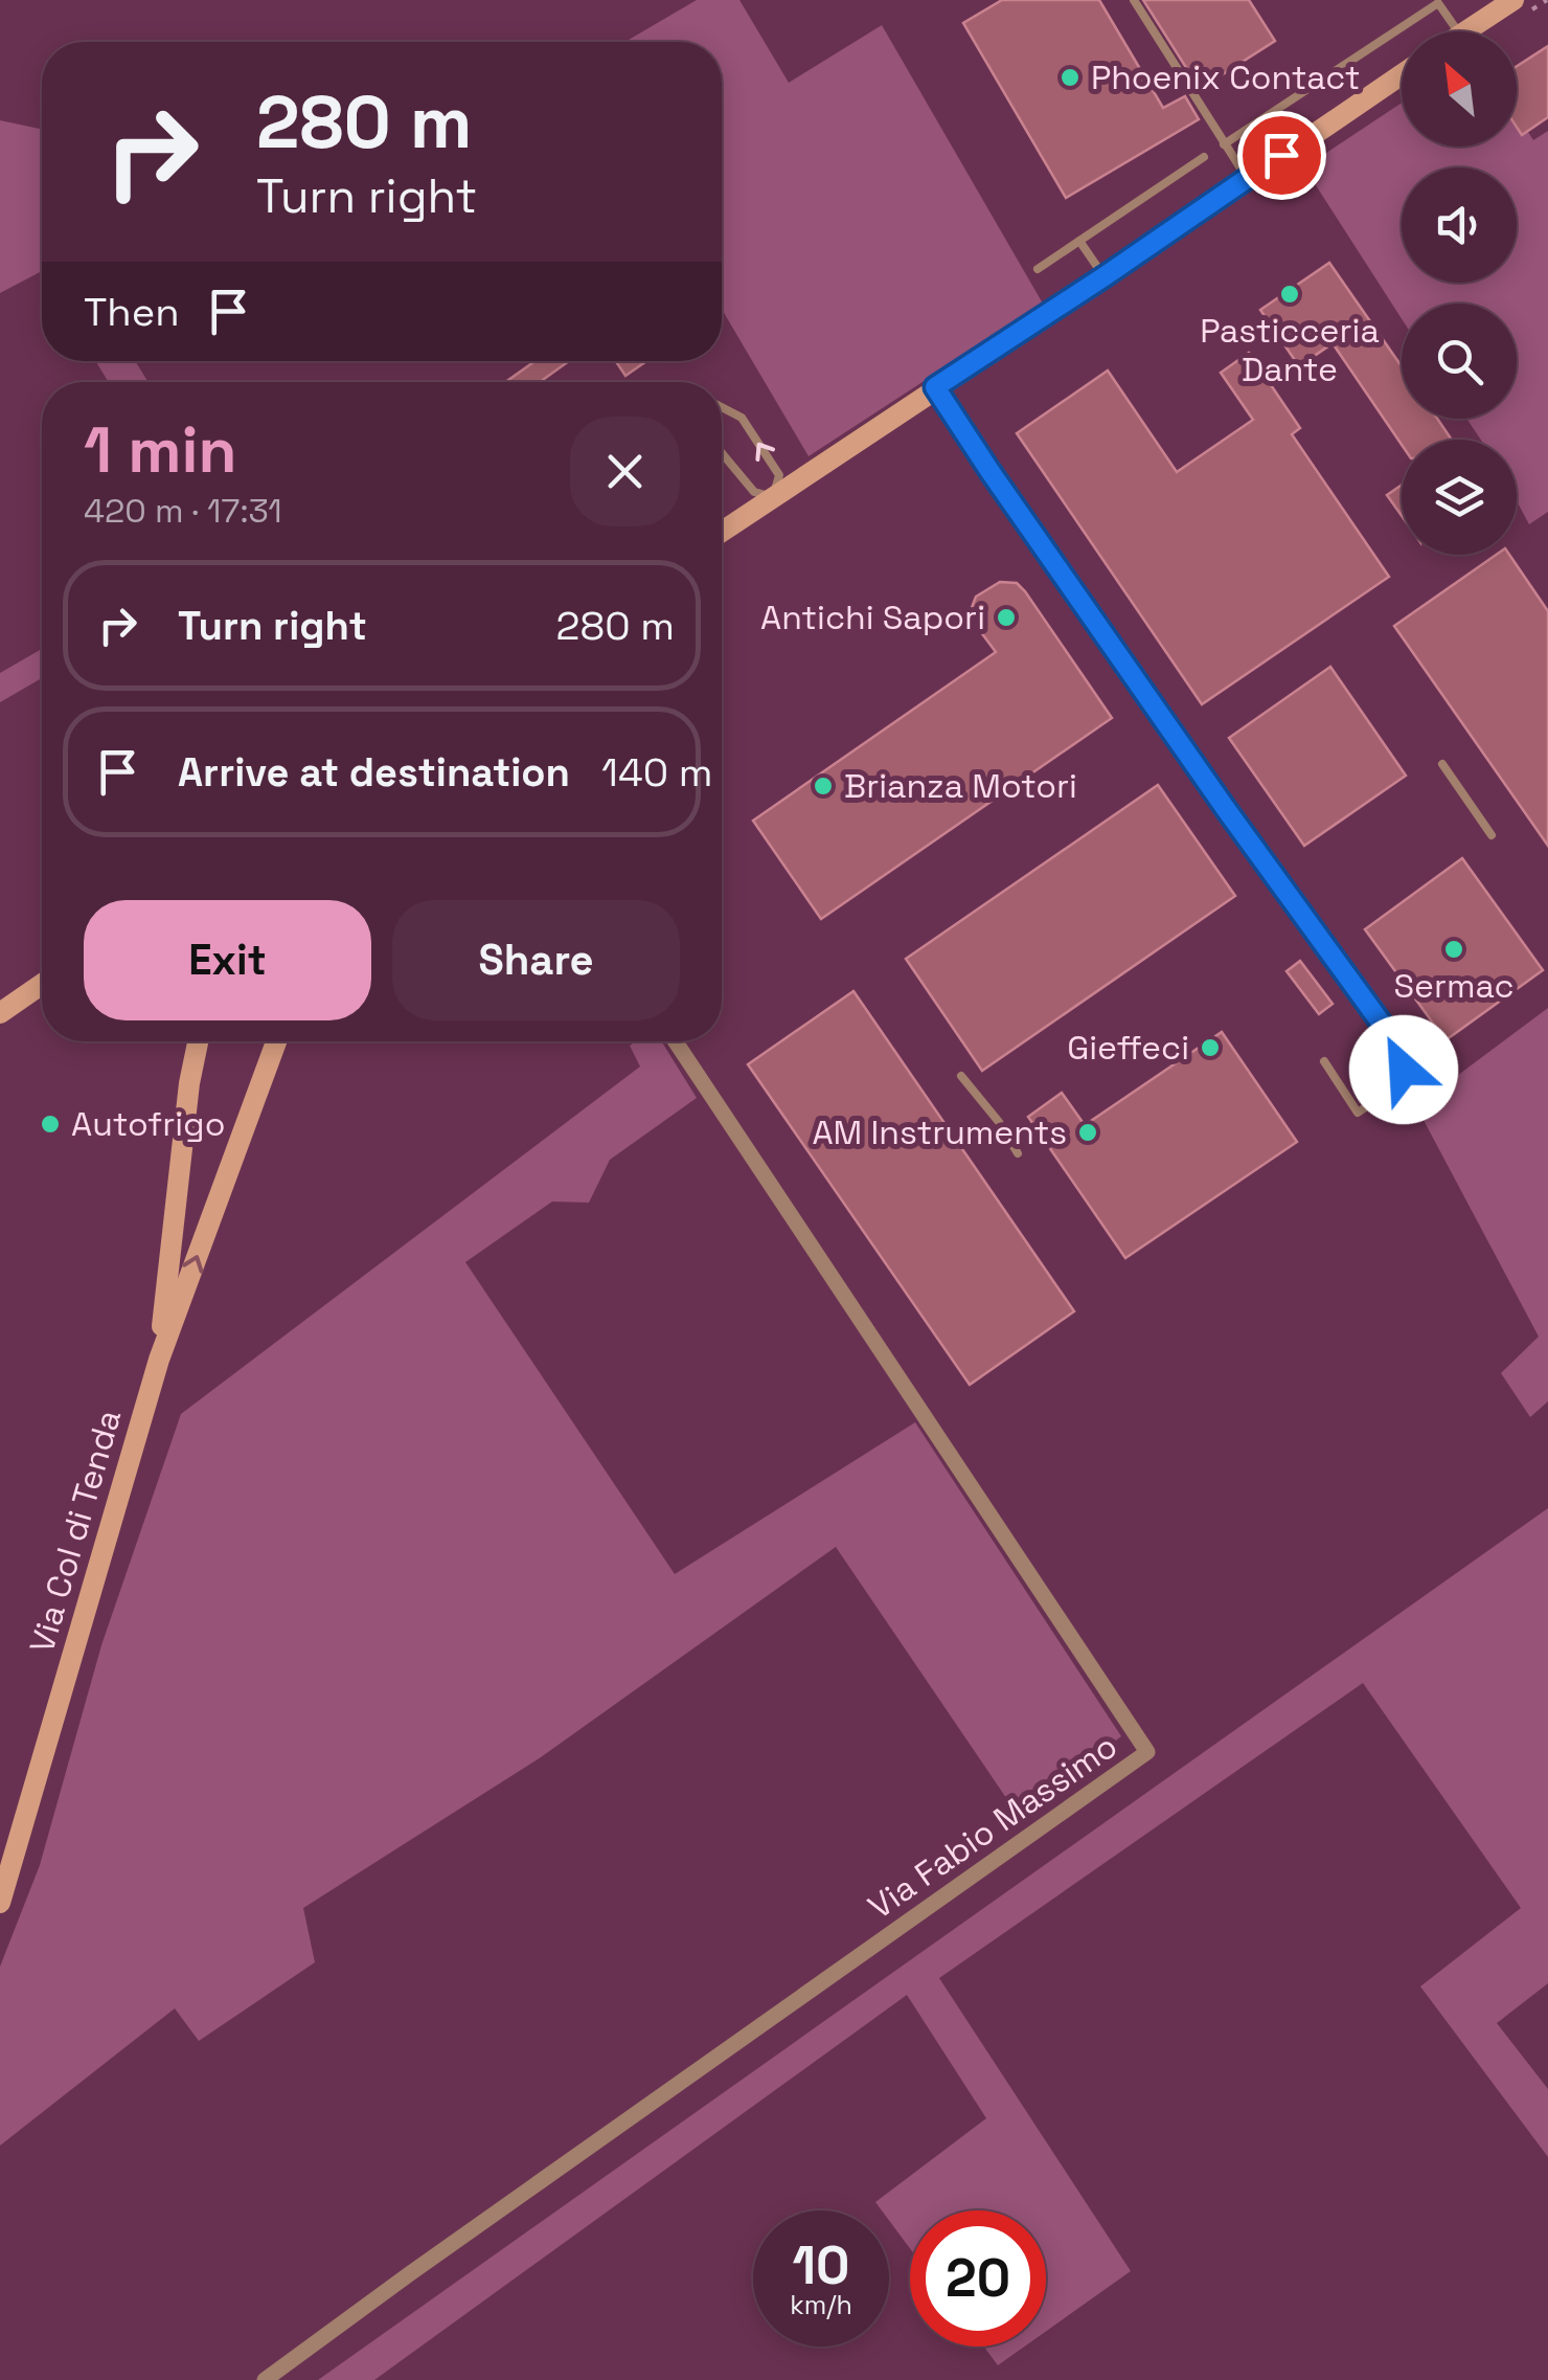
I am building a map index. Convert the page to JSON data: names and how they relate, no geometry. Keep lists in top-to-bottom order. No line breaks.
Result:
{"streets":{"main road":["Via Col di Tenda"],"street":["Via Fabio Massimo"]},"places":["Phoenix Contact","Pasticceria Dante","Antichi Sapori","Brianza Motori","Sermac","Gieffeci","Autofrigo","AM Instruments"],"north":"top left","page":{"turn":["280 m","Turn right"],"then":"Then","heading":["1 min","420 m · 17:31"],"list":[{"name":"Turn right","value":"280 m"},{"name":"Arrive at destination","value":"140 m"}],"buttons":["Exit","Share"],"speed":"10 km/h","limit":"20"}}
